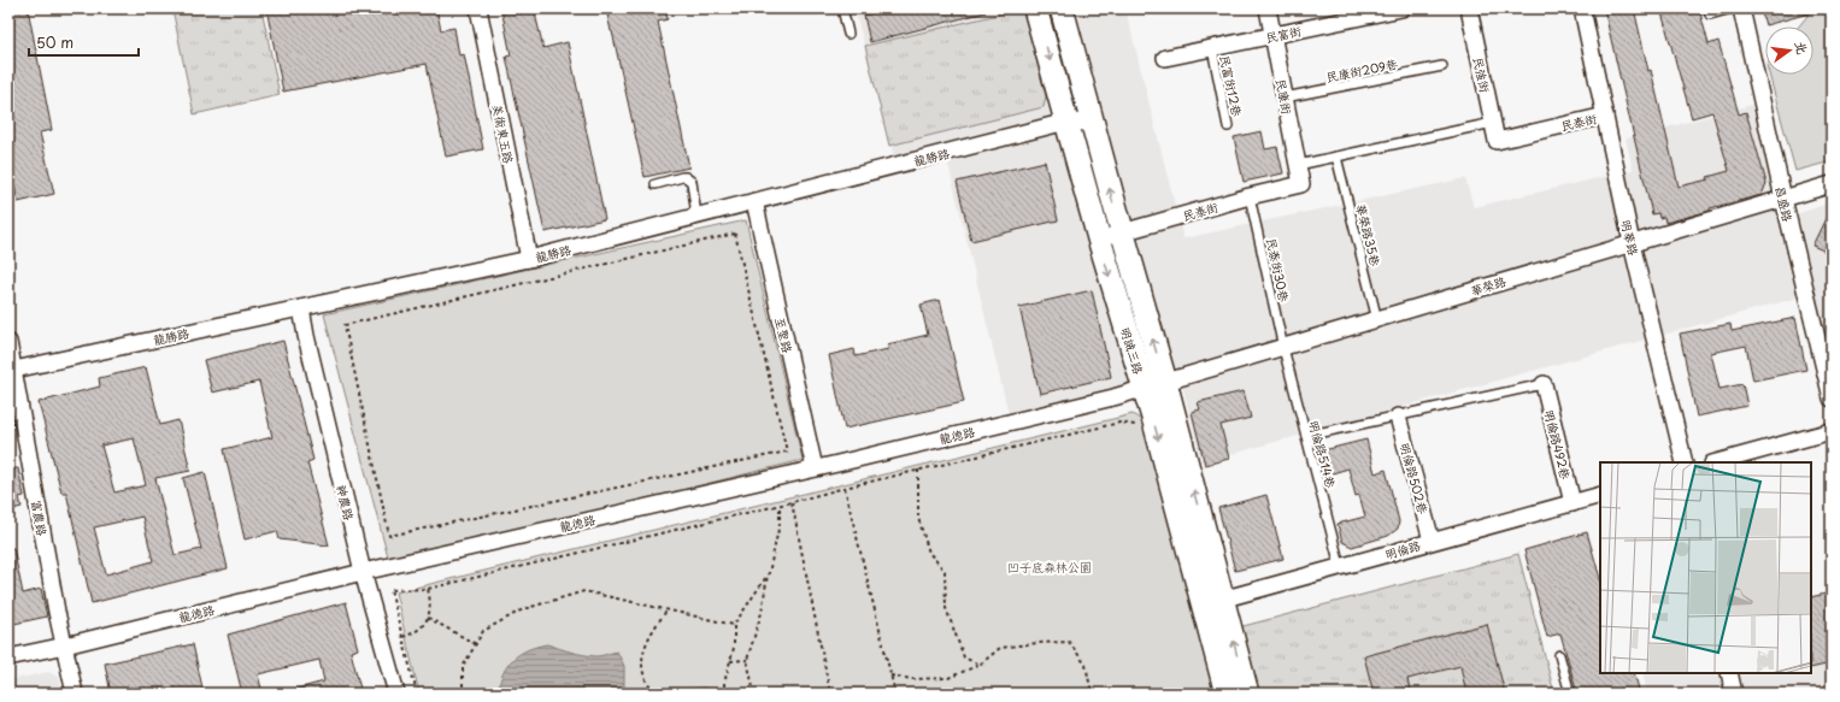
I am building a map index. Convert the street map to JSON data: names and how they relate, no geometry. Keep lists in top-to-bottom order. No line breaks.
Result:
{"streets":{"street":["民富街","民強街","民康街","民泰街","美術東五路","龍勝路","昌盛路","明華路","華榮路","至聖路","明誠三路","龍德路","明倫路492巷","明倫路502巷","神農路","富農路","明倫路"],"lane":["民康街209巷","民富街12巷","華榮路35巷","民泰街30巷","明倫路514巷"]},"crossings":[["民富街","民富街12巷"],["民富街","民康街"],["民康街209巷","民康街"],["民強街","民泰街"],["民康街","民泰街"],["民泰街","明華路"],["民泰街","民泰街30巷"],["民泰街","明誠三路"],["美術東五路","龍勝路"],["龍勝路","至聖路"],["龍勝路","明誠三路"],["龍勝路","神農路"],["龍勝路","富農路"],["昌盛路","華榮路"],["華榮路35巷","華榮路"],["明華路","華榮路"],["民泰街30巷","華榮路"],["民泰街30巷","明倫路514巷"],["華榮路","明誠三路"],["華榮路","龍德路"],["華榮路","明倫路514巷"],["至聖路","龍德路"],["明誠三路","龍德路"],["明誠三路","明倫路"],["龍德路","神農路"],["龍德路","富農路"],["明倫路492巷","明倫路"],["明倫路514巷","明倫路"],["明倫路502巷","明倫路"]],"parks":["凹子底森林公園"],"scale_bar":"50 m","north":"right"}
